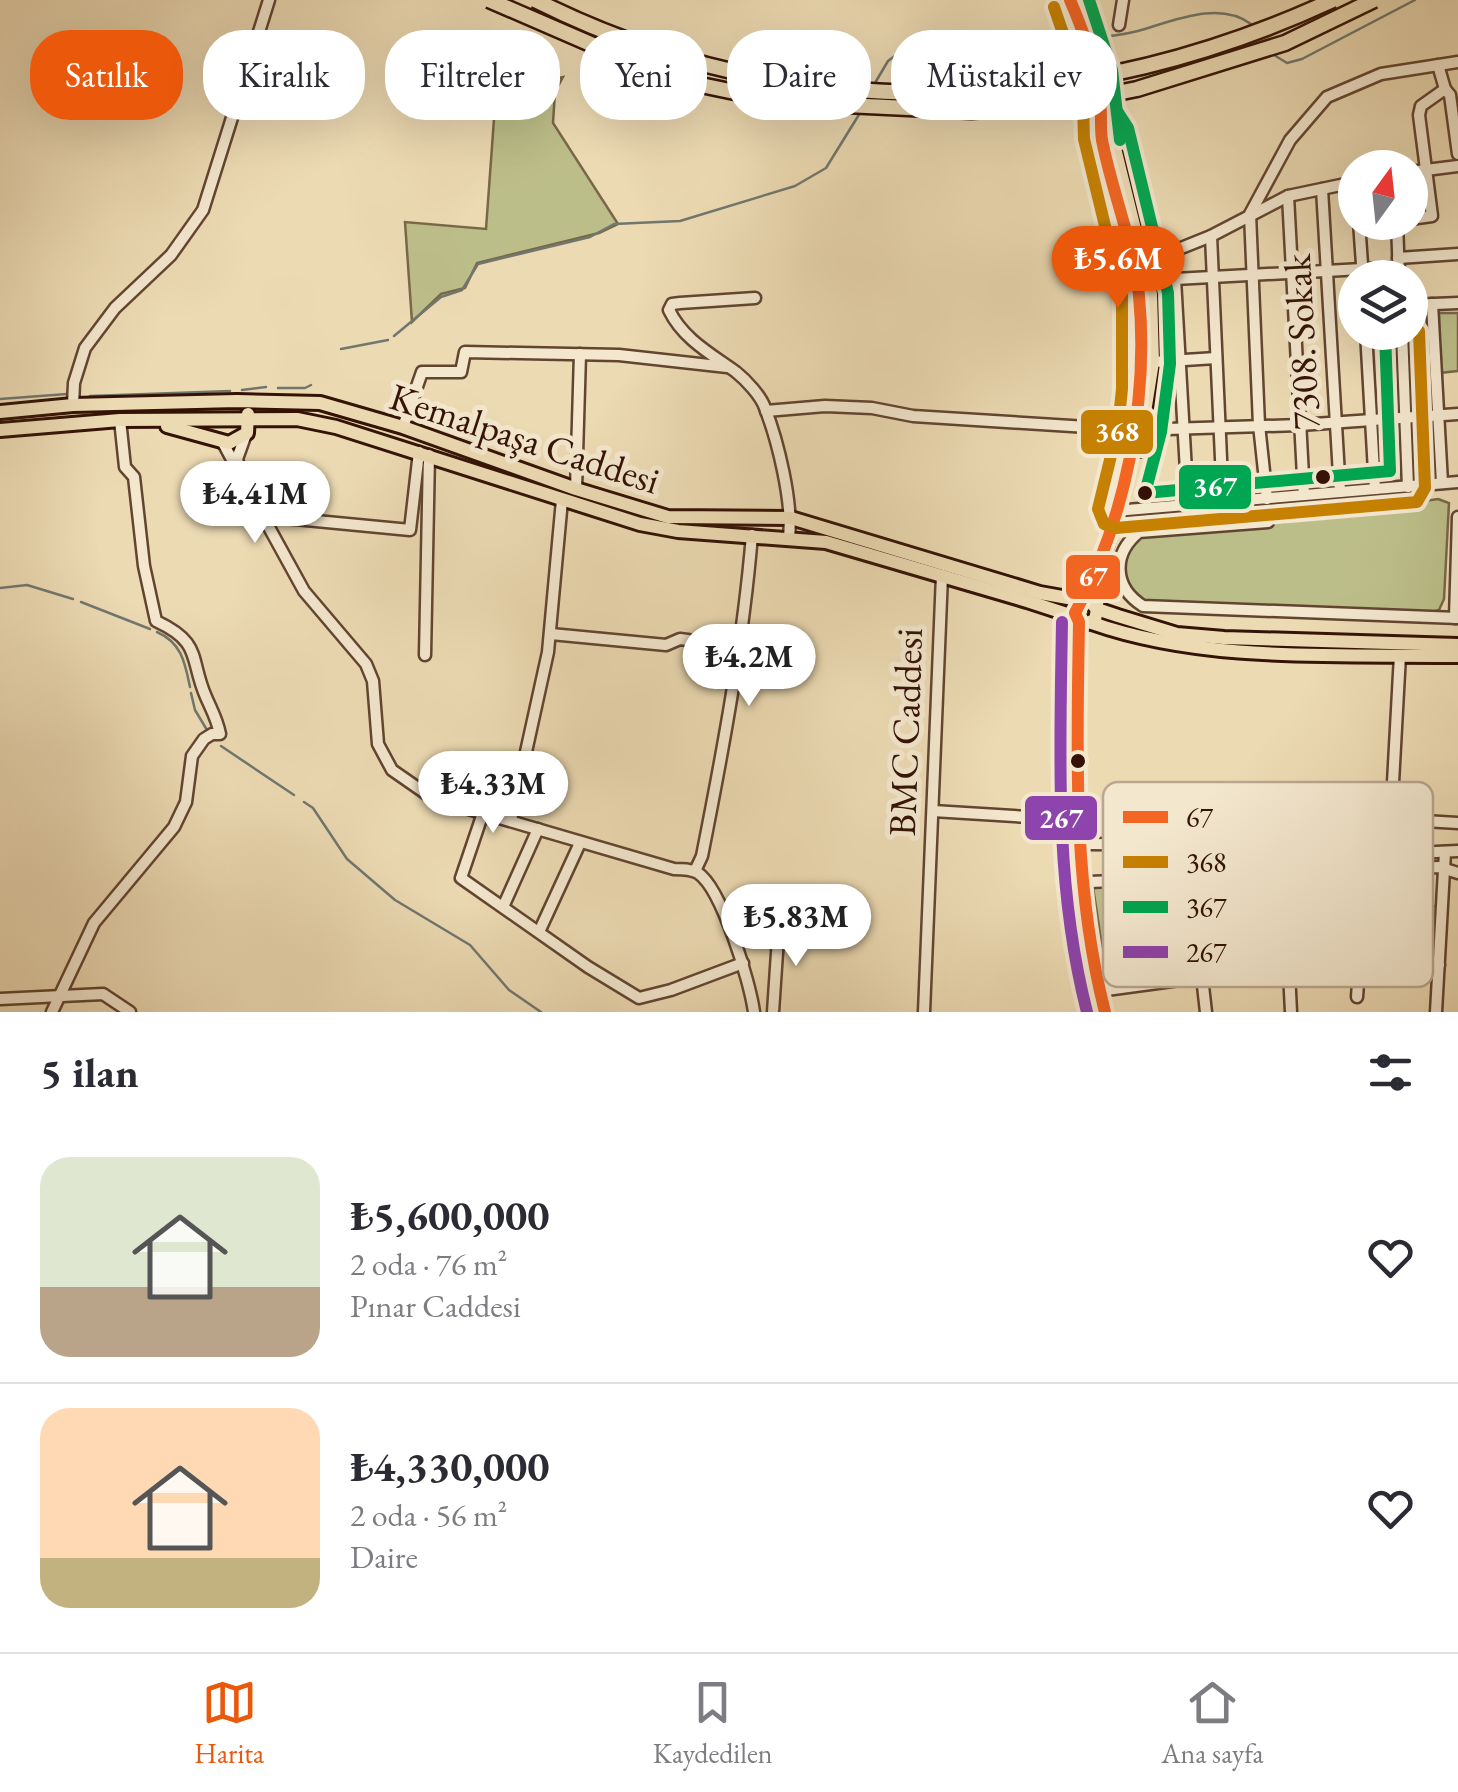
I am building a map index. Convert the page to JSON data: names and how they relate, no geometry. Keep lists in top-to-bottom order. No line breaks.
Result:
{"streets":{"main road":["Kemalpaşa Caddesi"],"street":["7308. Sokak","BMC Caddesi"]},"crossings":[["Kemalpaşa Caddesi","BMC Caddesi"]],"lines":["transit line 67","transit line 367","transit line 368","transit line 267"],"legend":["67","368","367","267"],"north":"top","page":{"chip":["Satılık","Kiralık","Filtreler","Yeni","Daire","Müstakil ev"],"price":["₺5.6M","₺4.41M","₺4.2M","₺4.33M","₺5.83M"],"heading":"5 ilan","list":[{"name":"₺5,600,000","note":"2 oda · 76 m² · Pınar Caddesi"},{"name":"₺4,330,000","note":"2 oda · 56 m² · Daire"}],"tabs":["Harita","Kaydedilen","Ana sayfa"]}}
